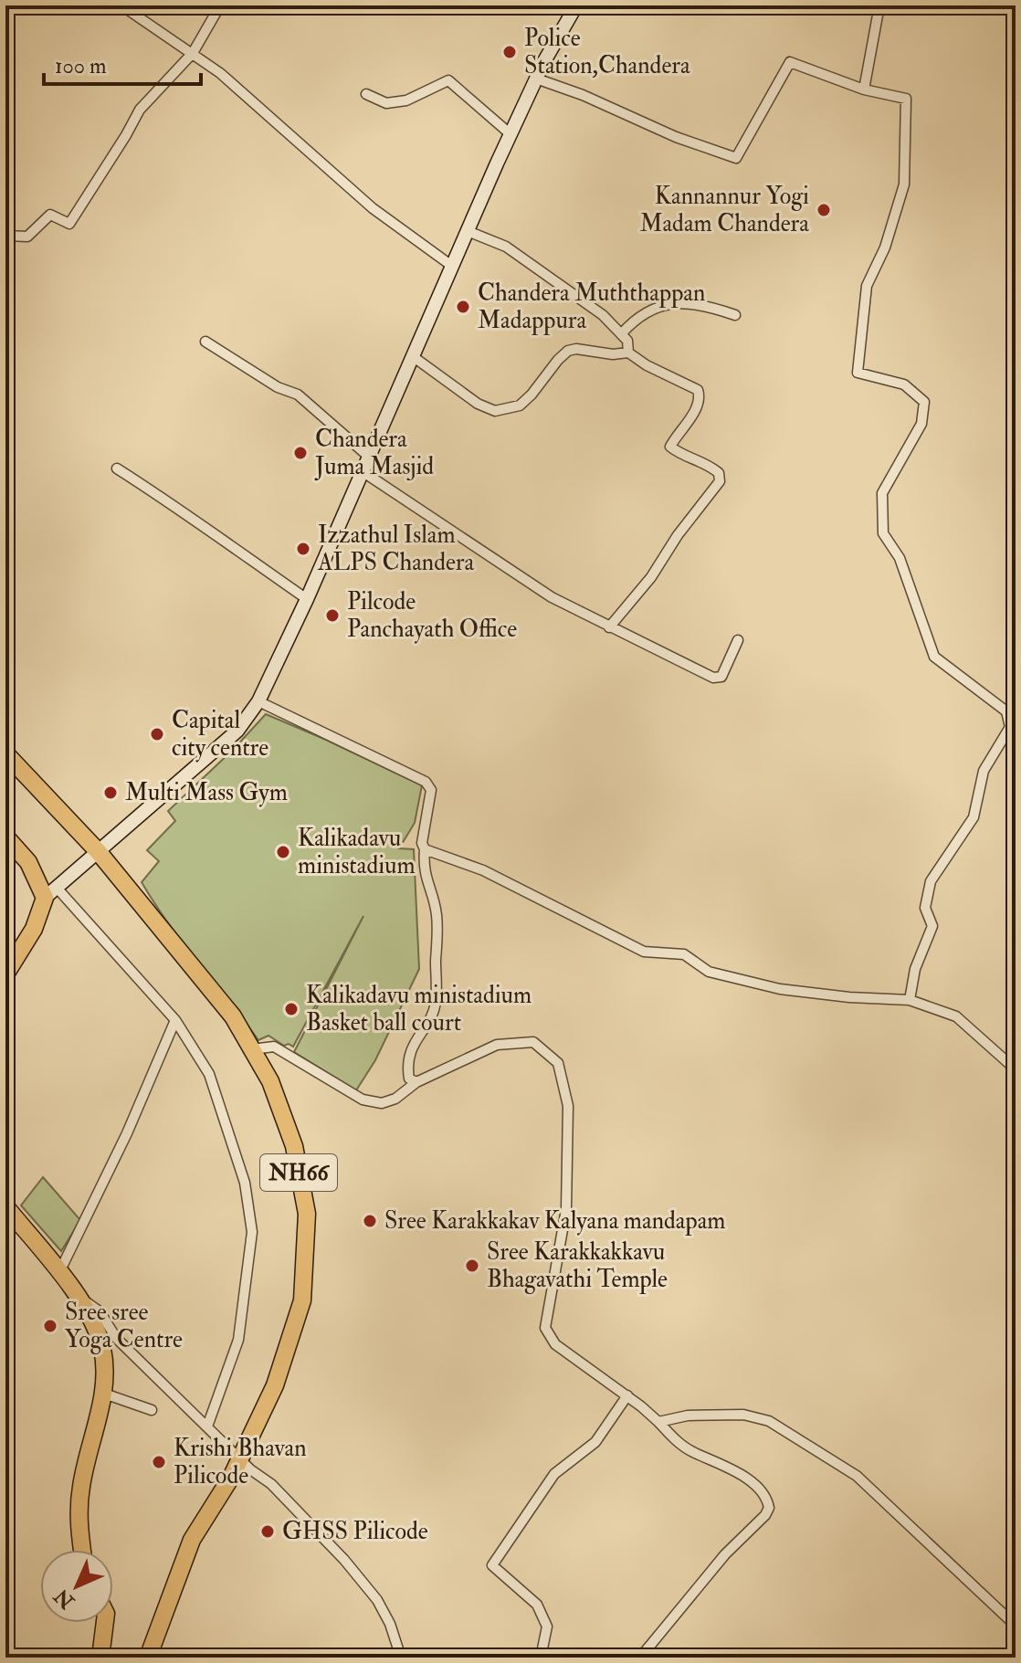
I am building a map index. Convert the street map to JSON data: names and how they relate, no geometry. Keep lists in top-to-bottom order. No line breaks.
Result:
{"streets":{"highway":["NH66"]},"places":["Police Station,Chandera","Kannannur Yogi Madam Chandera","Chandera Muththappan Madappura","Chandera Juma Masjid","Izzathul Islam ALPS Chandera","Pilcode Panchayath Office","Capital city centre","Multi Mass Gym","Kalikadavu ministadium","Kalikadavu ministadium Basket ball court","Sree Karakkakav Kalyana mandapam","Sree Karakkakkavu Bhagavathi Temple","Sree sree Yoga Centre","Krishi Bhavan Pilicode","GHSS Pilicode"],"scale_bar":"100 m","north":"bottom left"}
